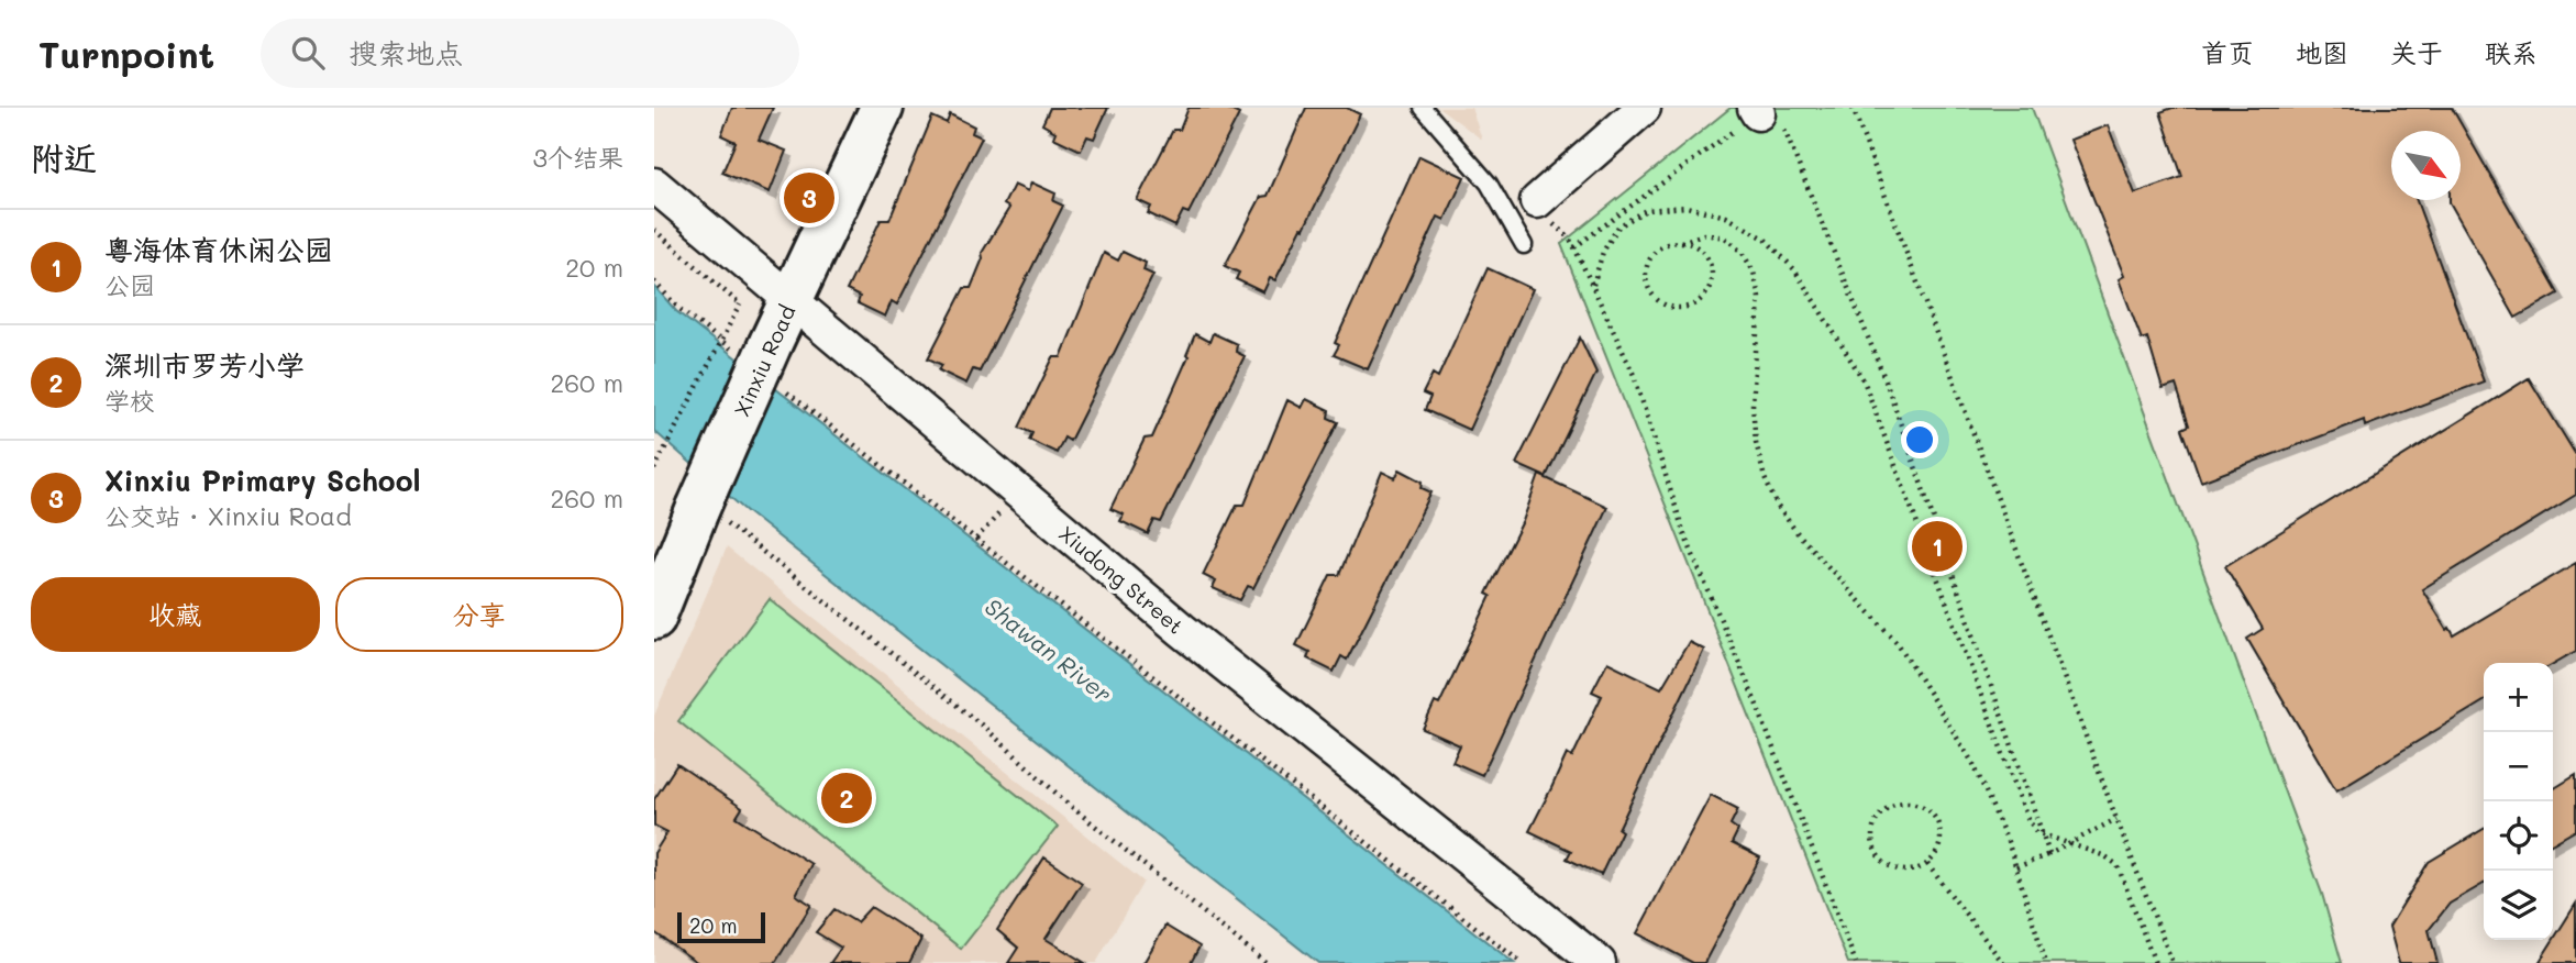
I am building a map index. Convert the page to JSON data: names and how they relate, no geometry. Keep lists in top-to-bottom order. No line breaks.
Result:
{"streets":{"main road":["Xinxiu Road"],"street":["Xiudong Street"]},"crossings":[["Xinxiu Road","Xiudong Street"]],"water":["Shawan River"],"scale_bar":"20 m","north":"bottom right","page":{"header":"Turnpoint","search":"搜索地点","nav":["首页","地图","关于","联系"],"heading":["附近","3个结果"],"pins":["3","1","2"],"list":[{"mark":"1","name":"粤海体育休闲公园","note":"公园","value":"20 m"},{"mark":"2","name":"深圳市罗芳小学","note":"学校","value":"260 m"},{"mark":"3","name":"Xinxiu Primary School","note":"公交站 · Xinxiu Road","value":"260 m"}],"buttons":["收藏","分享"],"map_buttons":["+","−"],"scale":"20 m"}}
